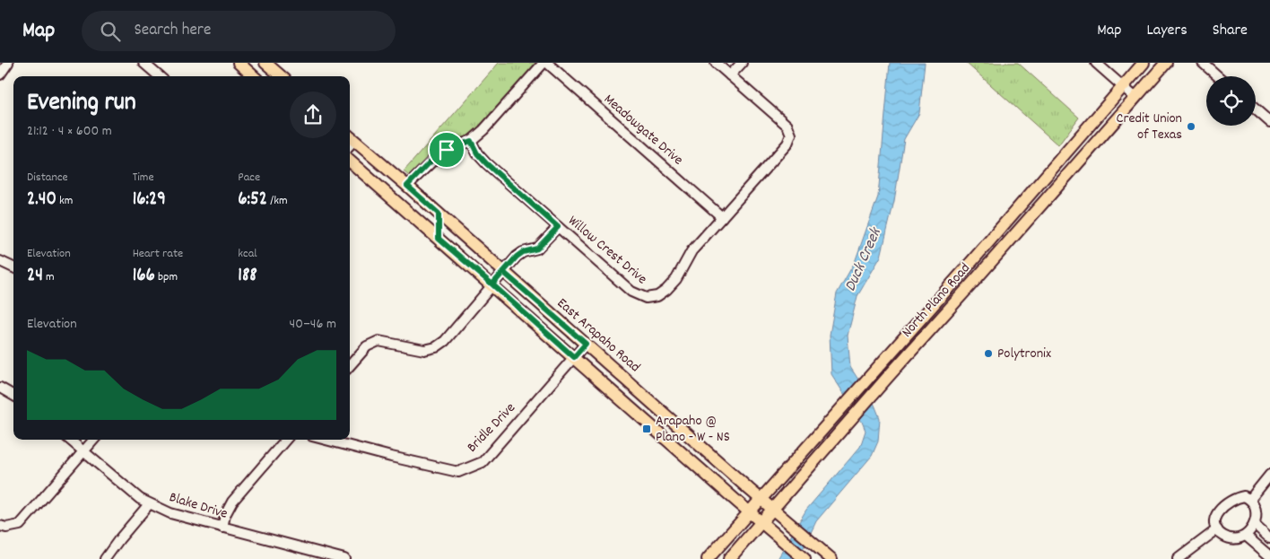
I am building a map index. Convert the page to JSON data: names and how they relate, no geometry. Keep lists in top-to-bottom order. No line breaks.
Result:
{"streets":{"main road":["North Plano Road","East Arapaho Road"],"street":["Meadowgate Drive","Willow Crest Drive","Bridle Drive","Blake Drive"]},"crossings":[["Meadowgate Drive","Willow Crest Drive"],["North Plano Road","East Arapaho Road"],["East Arapaho Road","Bridle Drive"]],"water":["Duck Creek"],"places":{"other":["Credit Union of Texas","Polytronix"],"transit":["Arapaho @ Plano - W - NS"]},"page":{"header":"Map","search":"Search here","nav":["Map","Layers","Share"],"heading":["Evening run","21:12 · 4 × 600 m"],"stats":[["Distance","2.40 km"],["Time","16:29"],["Pace","6:52 /km"],["Elevation","24 m"],["Heart rate","166 bpm"],["kcal","188"]],"chart":["Elevation","40–46 m"]}}
